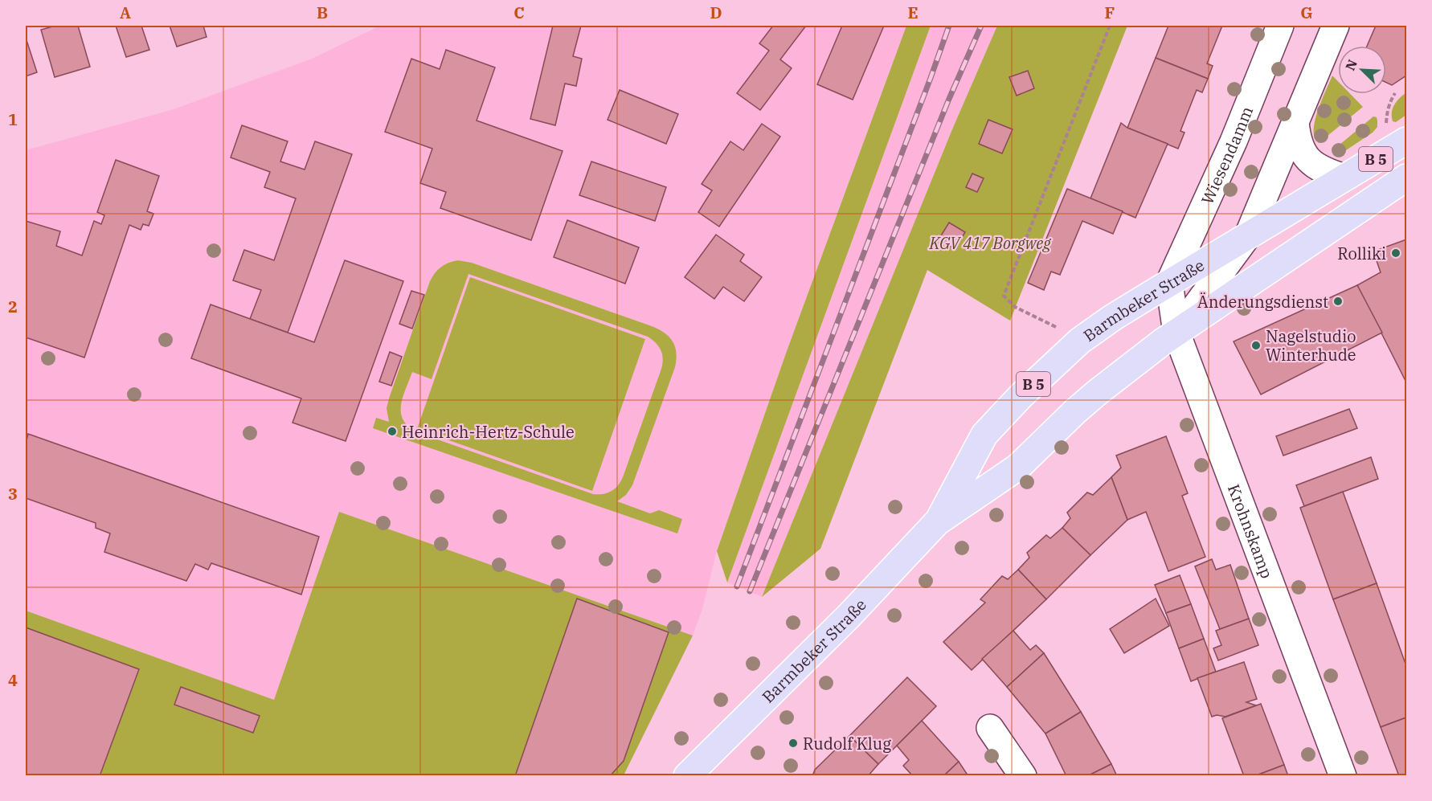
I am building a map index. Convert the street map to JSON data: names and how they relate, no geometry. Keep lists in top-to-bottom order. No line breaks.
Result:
{"streets":{"main road":["B 5","Barmbeker Straße"],"street":["Wiesendamm","Krohnskamp"]},"crossings":[["Wiesendamm","Barmbeker Straße"],["Wiesendamm","Krohnskamp"],["Barmbeker Straße","Krohnskamp"]],"parks":["KGV 417 Borgweg"],"places":["Rolliki","Änderungsdienst","Nagelstudio Winterhude","Heinrich-Hertz-Schule","Rudolf Klug"],"north":"top left","grid":{"columns":["A","B","C","D","E","F","G"],"rows":["1","2","3","4"]}}
